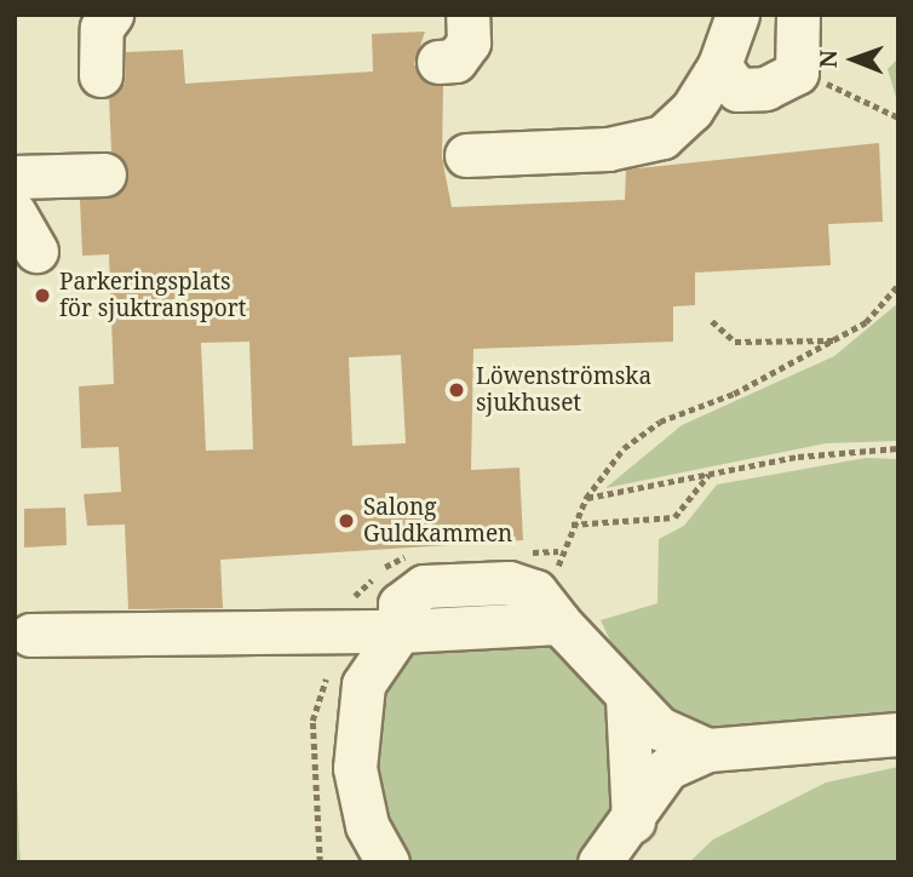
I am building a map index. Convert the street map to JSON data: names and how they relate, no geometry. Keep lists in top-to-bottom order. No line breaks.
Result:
{"places":["Parkeringsplats för sjuktransport","Löwenströmska sjukhuset","Salong Guldkammen"],"north":"left"}
